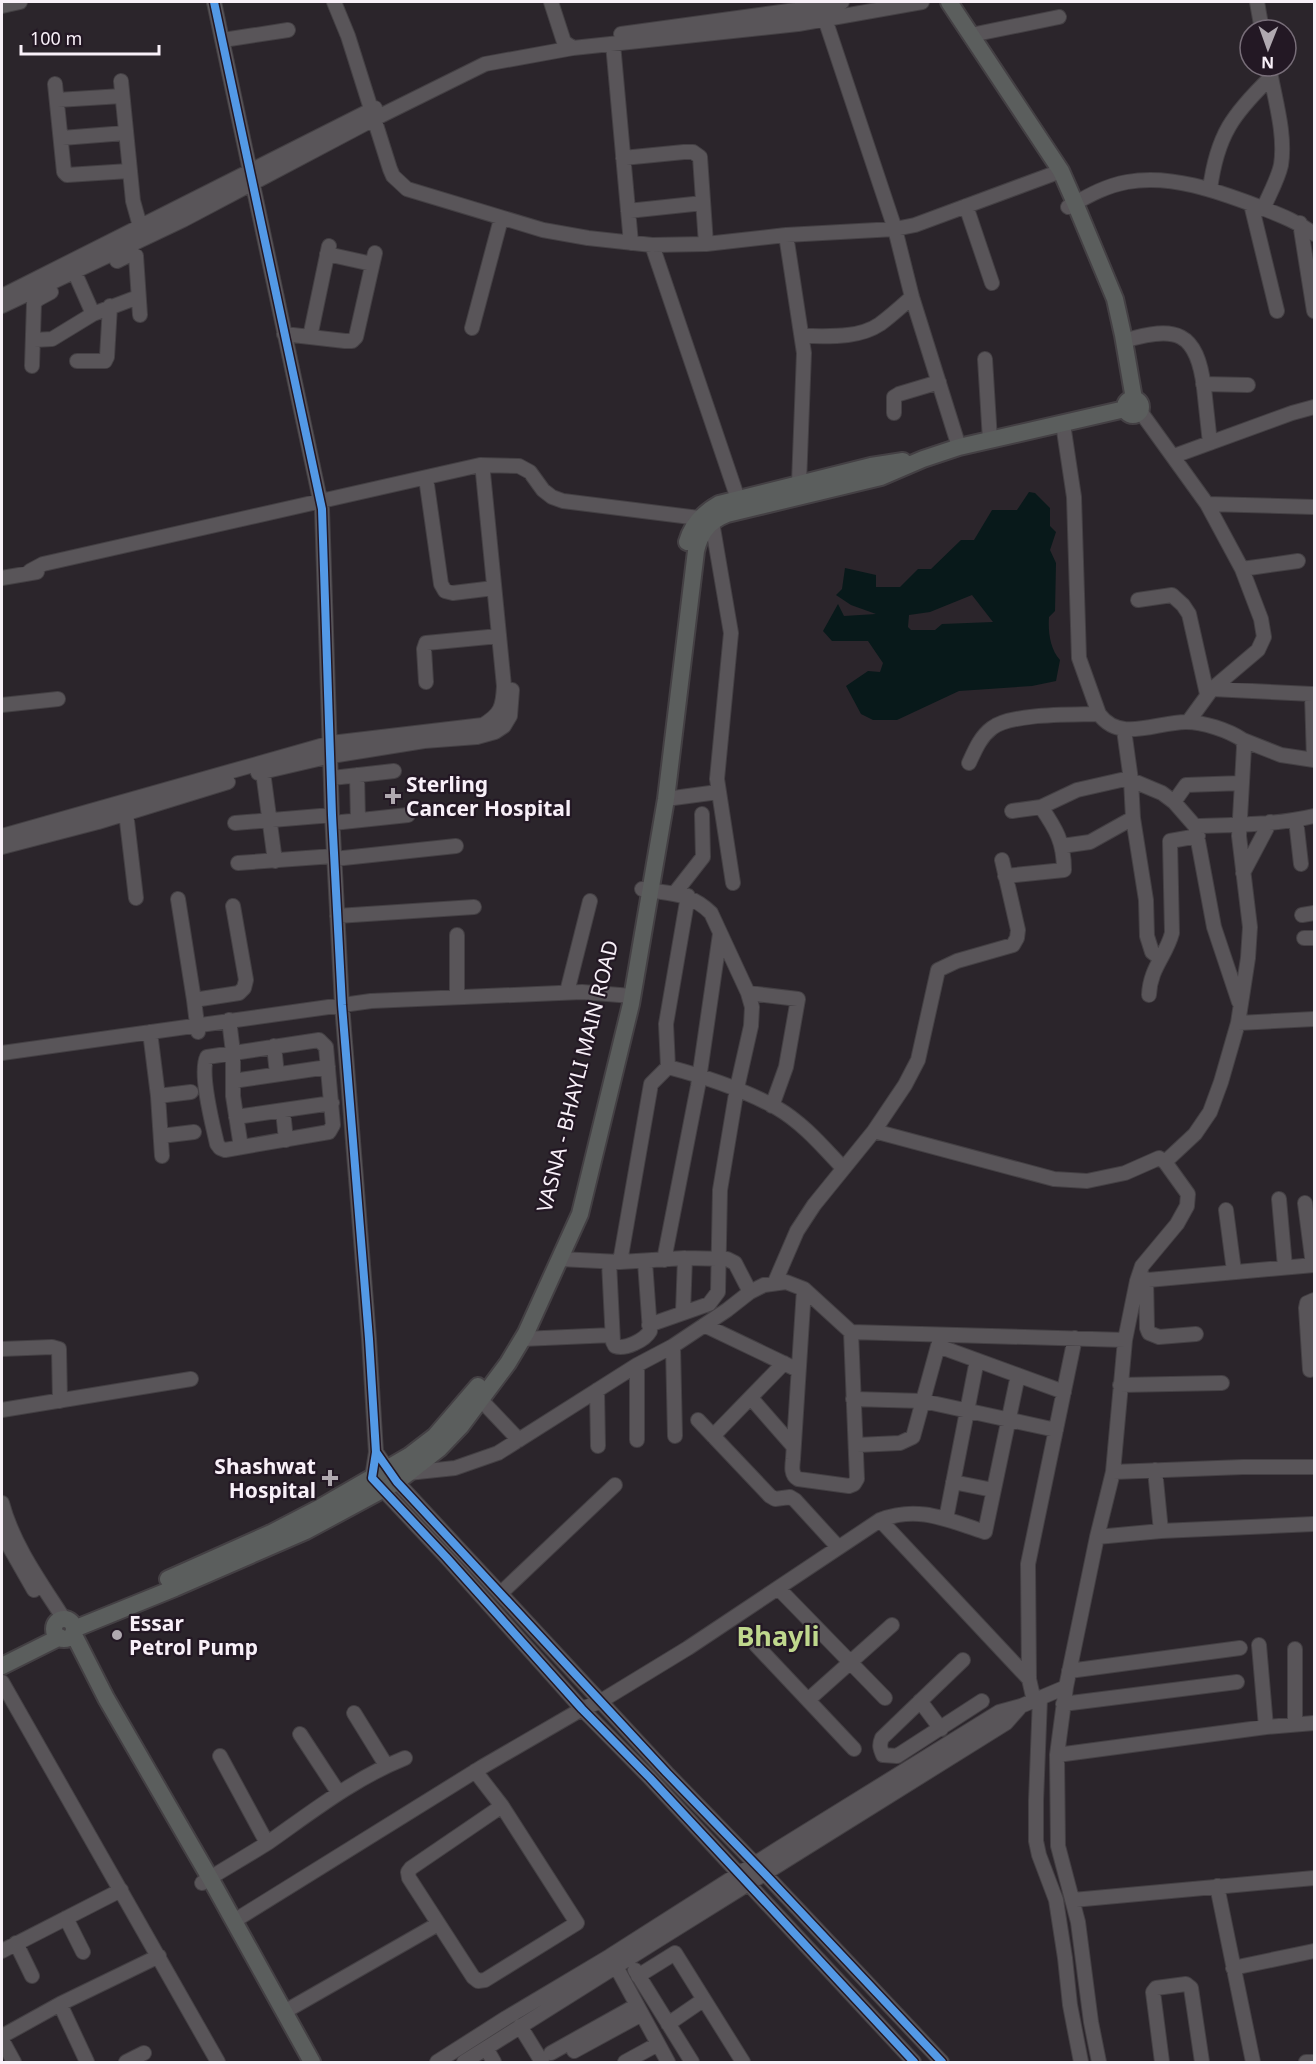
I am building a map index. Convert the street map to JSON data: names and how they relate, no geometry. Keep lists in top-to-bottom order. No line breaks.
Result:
{"streets":{"main road":["VASNA - BHAYLI MAIN ROAD"]},"districts":["Bhayli"],"places":{"health":["Sterling Cancer Hospital","Shashwat Hospital"],"other":["Essar Petrol Pump"]},"scale_bar":"100 m","north":"bottom"}
